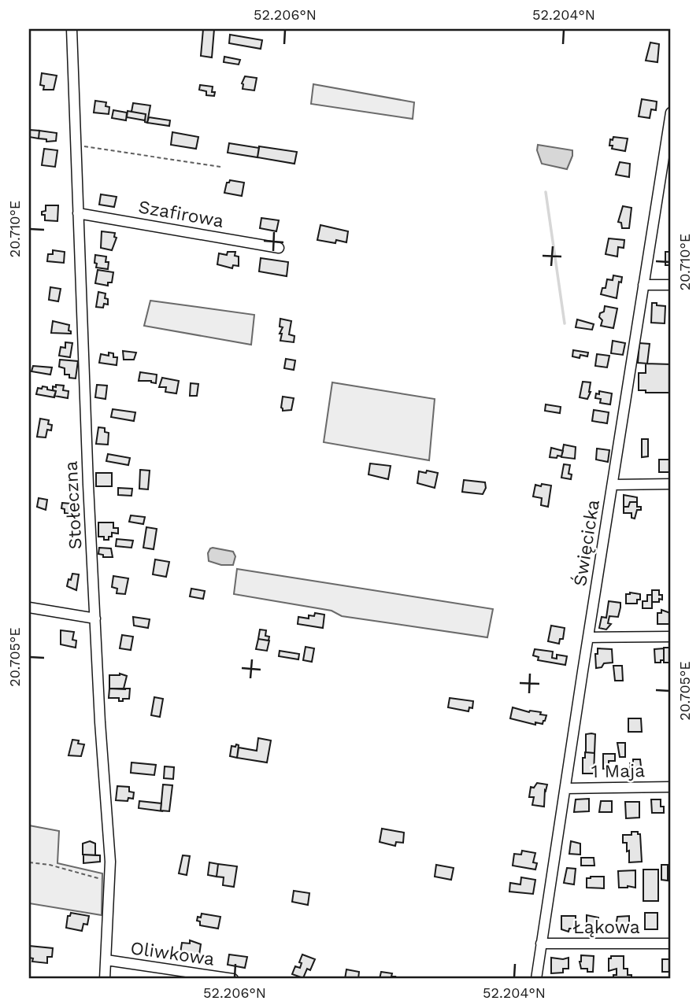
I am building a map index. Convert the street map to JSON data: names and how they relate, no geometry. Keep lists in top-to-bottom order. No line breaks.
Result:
{"streets":{"street":["Szafirowa","Stołeczna","Święcicka","1 Maja","Łąkowa","Oliwkowa"]},"crossings":[["Szafirowa","Stołeczna"],["Stołeczna","Oliwkowa"],["Święcicka","1 Maja"],["Święcicka","Łąkowa"]],"coordinates":["52.206°N","52.204°N","20.710°E","20.705°E"]}
